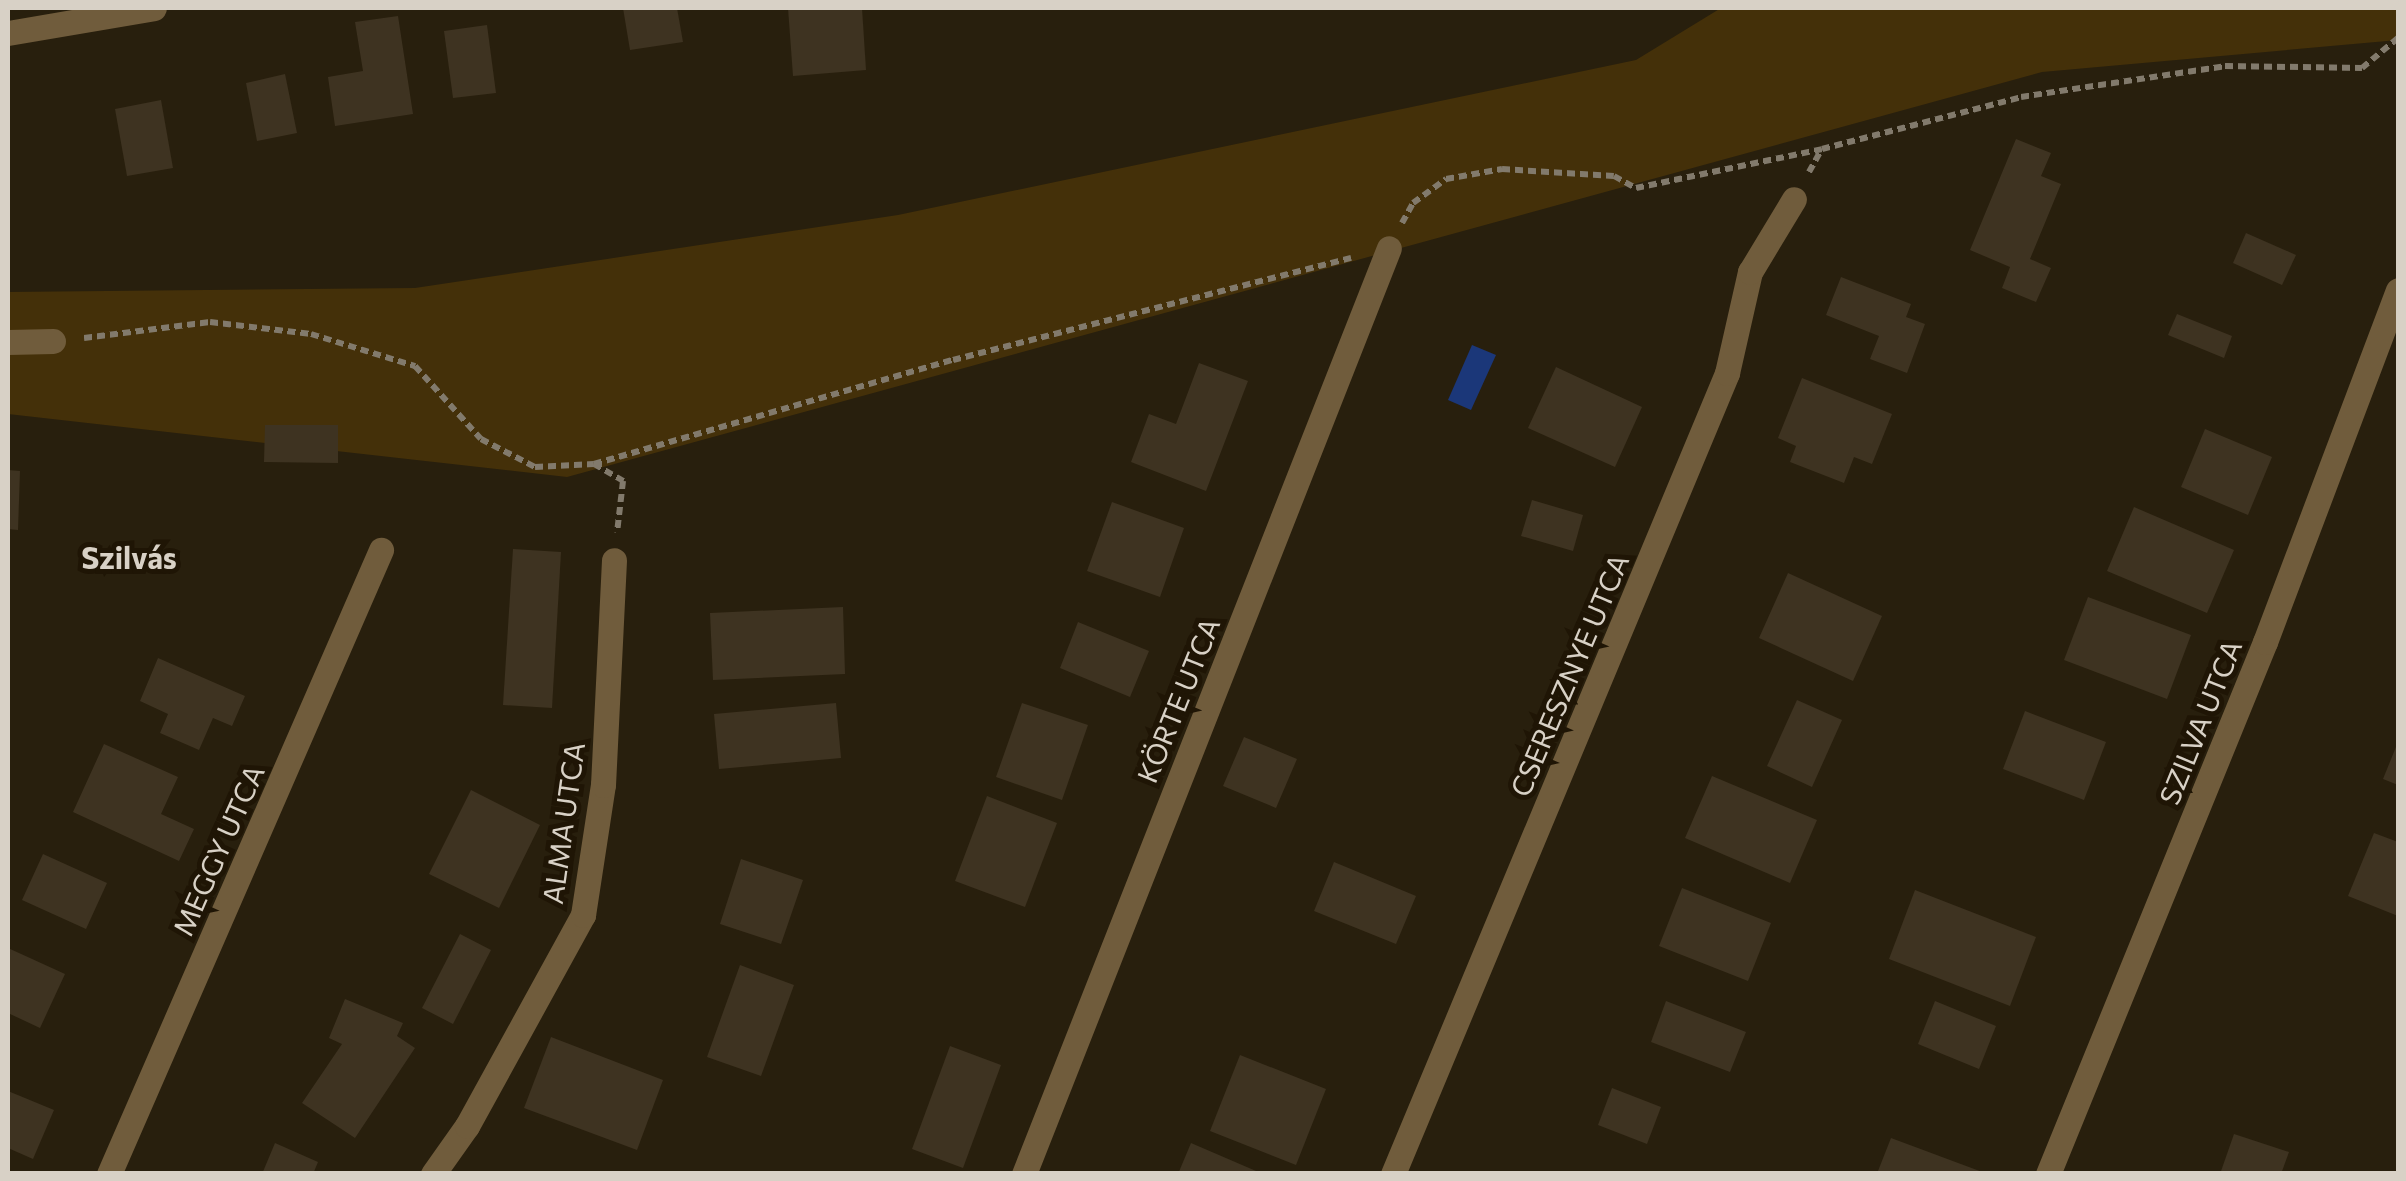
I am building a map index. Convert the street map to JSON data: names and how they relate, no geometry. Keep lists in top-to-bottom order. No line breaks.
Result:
{"streets":{"street":["CSERESZNYE UTCA","KÖRTE UTCA","SZILVA UTCA","ALMA UTCA","MEGGY UTCA"]},"districts":["Szilvás"]}
